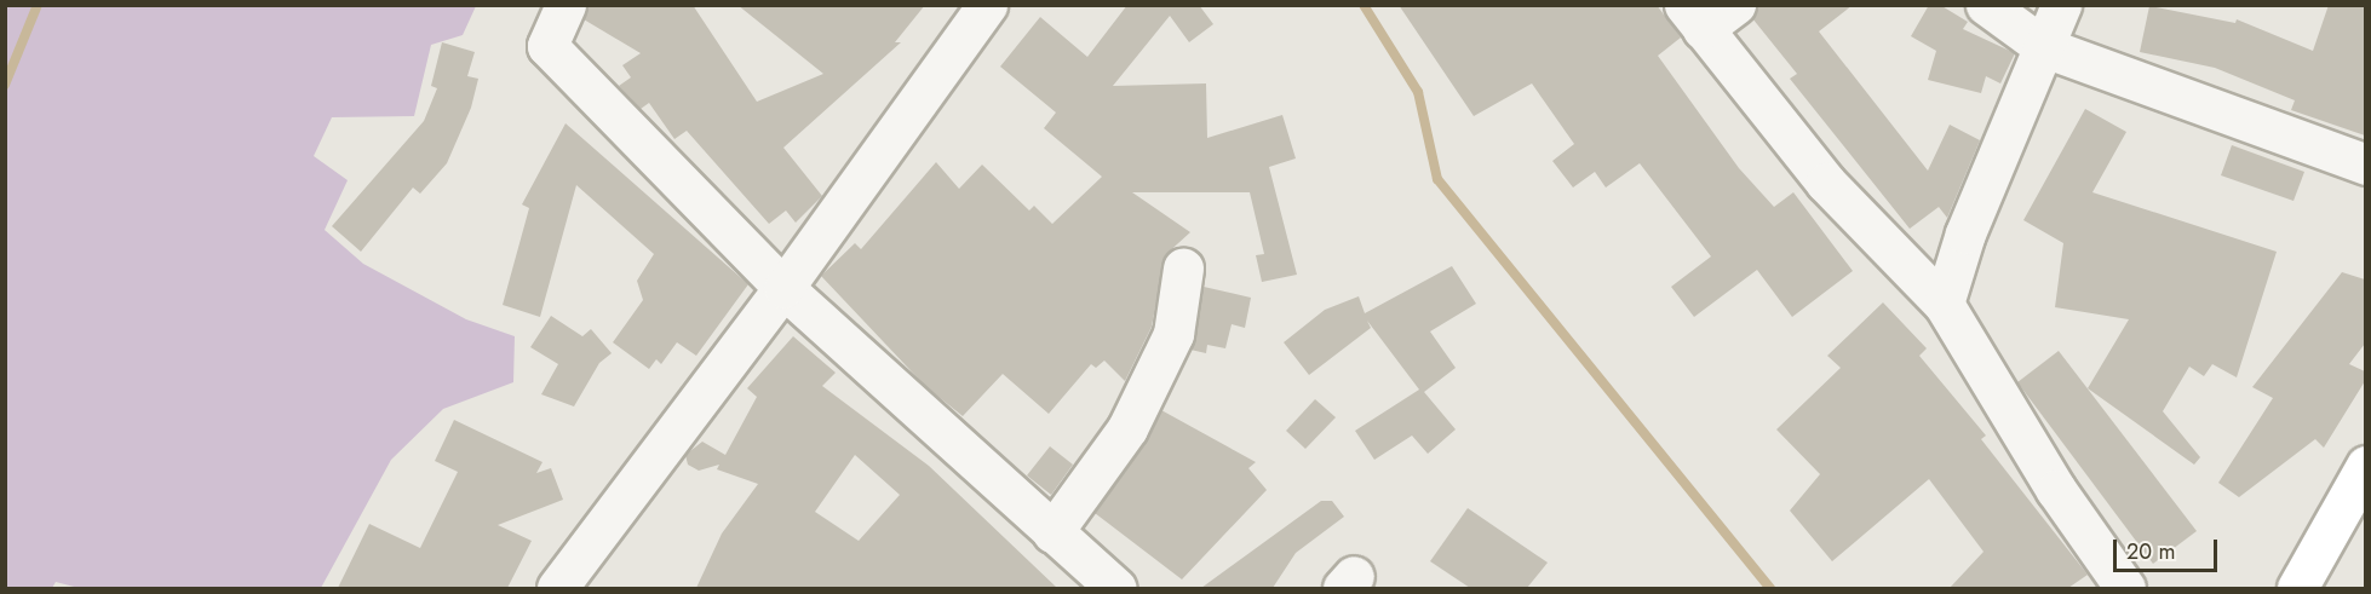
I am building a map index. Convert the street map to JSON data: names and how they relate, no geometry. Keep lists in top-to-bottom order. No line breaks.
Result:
{"scale_bar":"20 m"}
